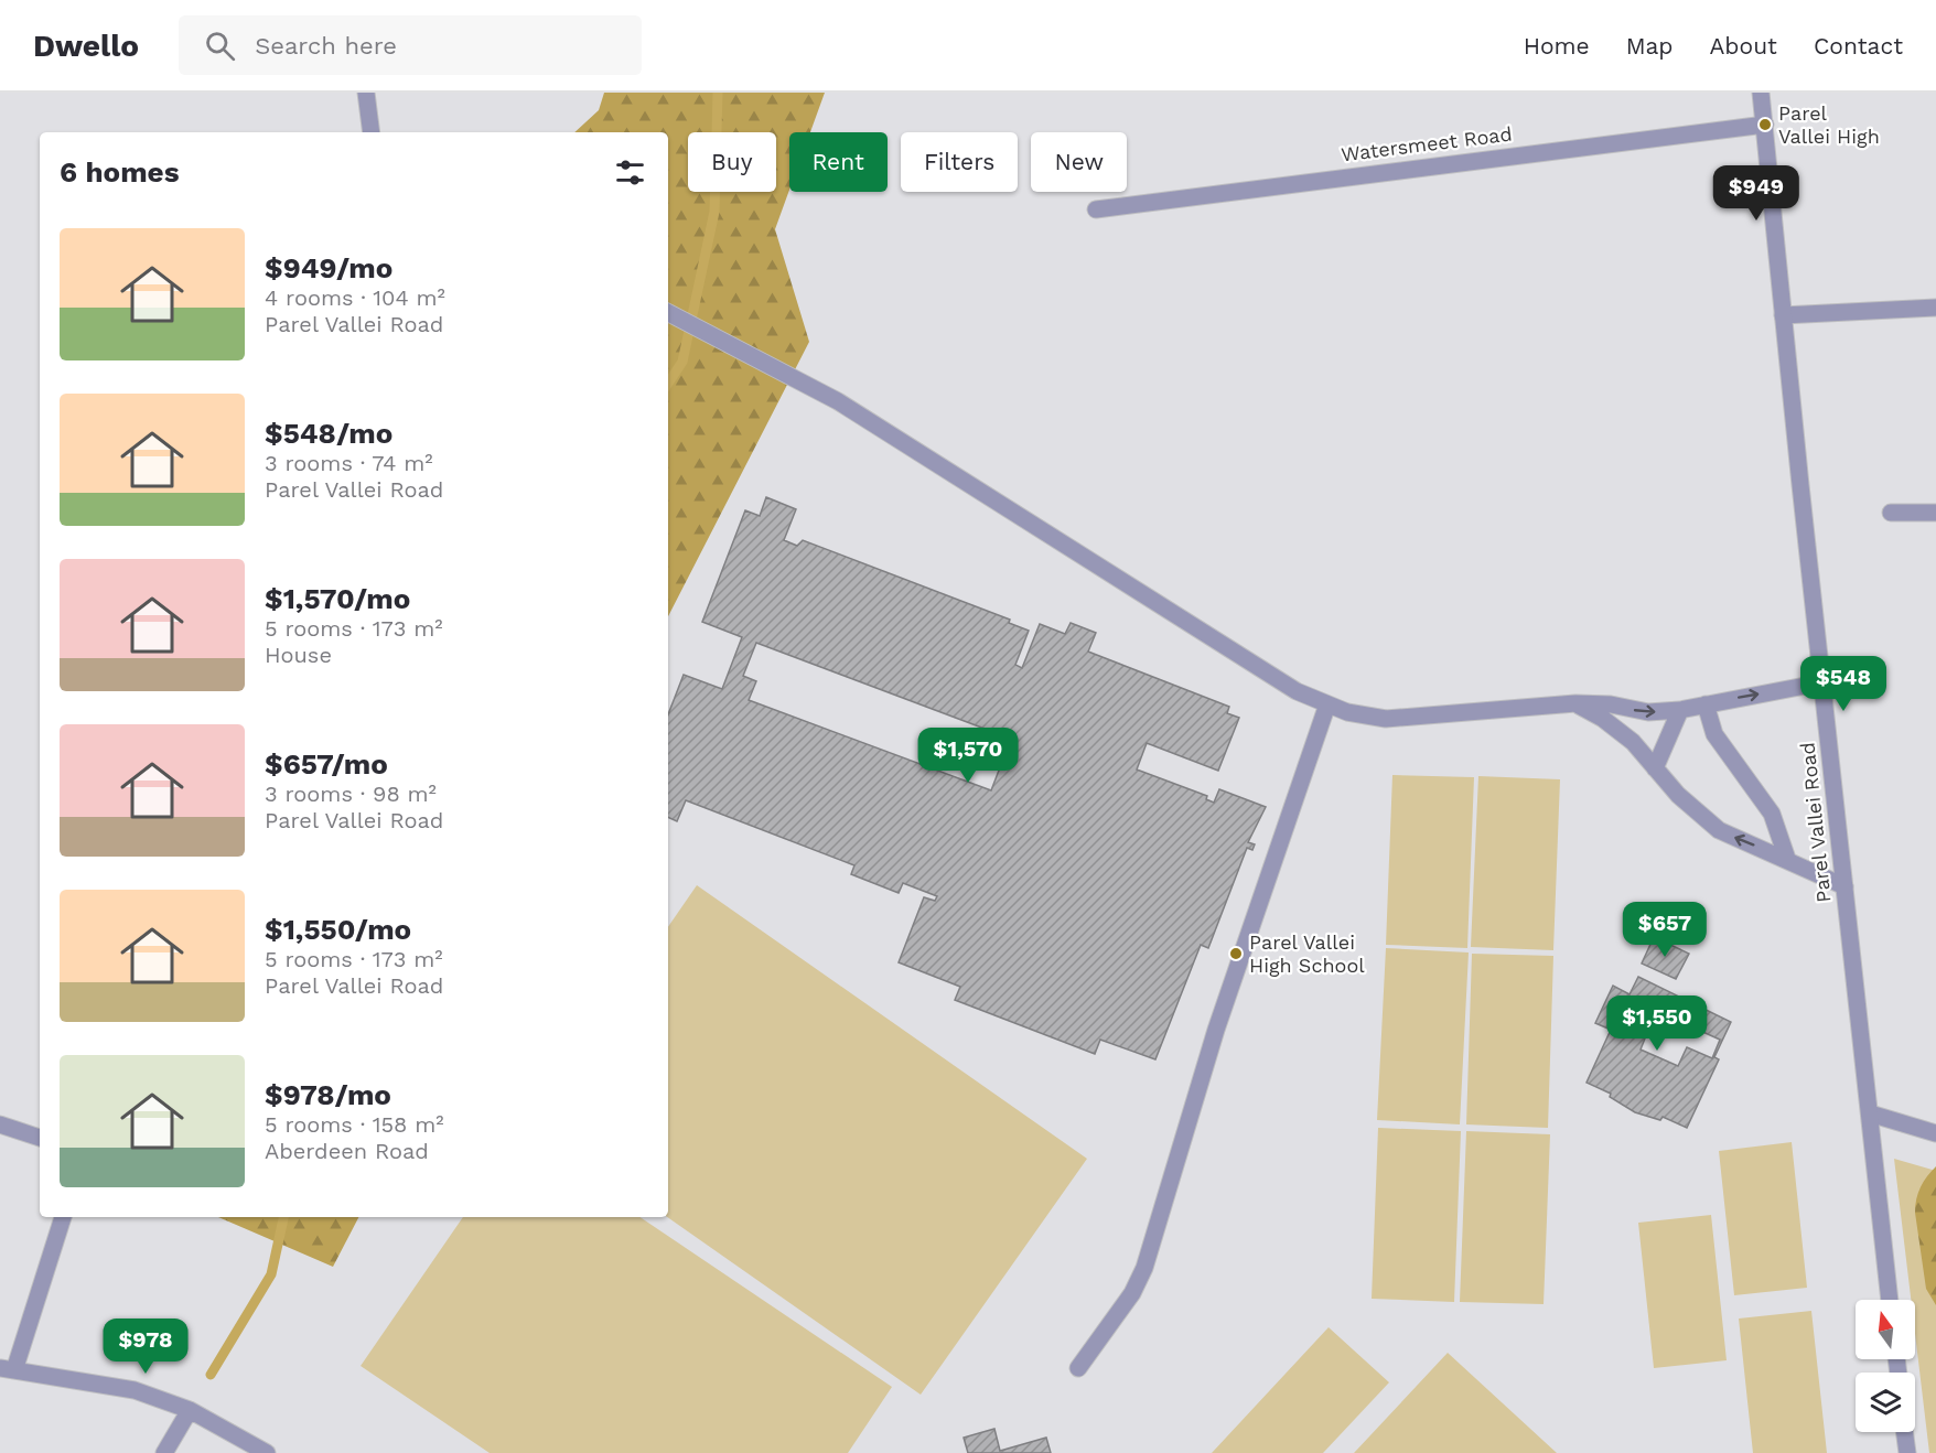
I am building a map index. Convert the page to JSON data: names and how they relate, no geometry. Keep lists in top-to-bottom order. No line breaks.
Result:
{"streets":{"street":["Watersmeet Road","Parel Vallei Road"]},"crossings":[["Watersmeet Road","Parel Vallei Road"]],"places":["Parel Vallei High","Parel Vallei High School"],"north":"top","page":{"header":"Dwello","search":"Search here","nav":["Home","Map","About","Contact"],"chip":["Buy","Rent","Filters","New"],"heading":"6 homes","price":["$949","$548","$1,570","$657","$1,550","$978"],"list":[{"name":"$949/mo","note":"4 rooms · 104 m² · Parel Vallei Road"},{"name":"$548/mo","note":"3 rooms · 74 m² · Parel Vallei Road"},{"name":"$1,570/mo","note":"5 rooms · 173 m² · House"},{"name":"$657/mo","note":"3 rooms · 98 m² · Parel Vallei Road"},{"name":"$1,550/mo","note":"5 rooms · 173 m² · Parel Vallei Road"},{"name":"$978/mo","note":"5 rooms · 158 m² · Aberdeen Road"}]}}
